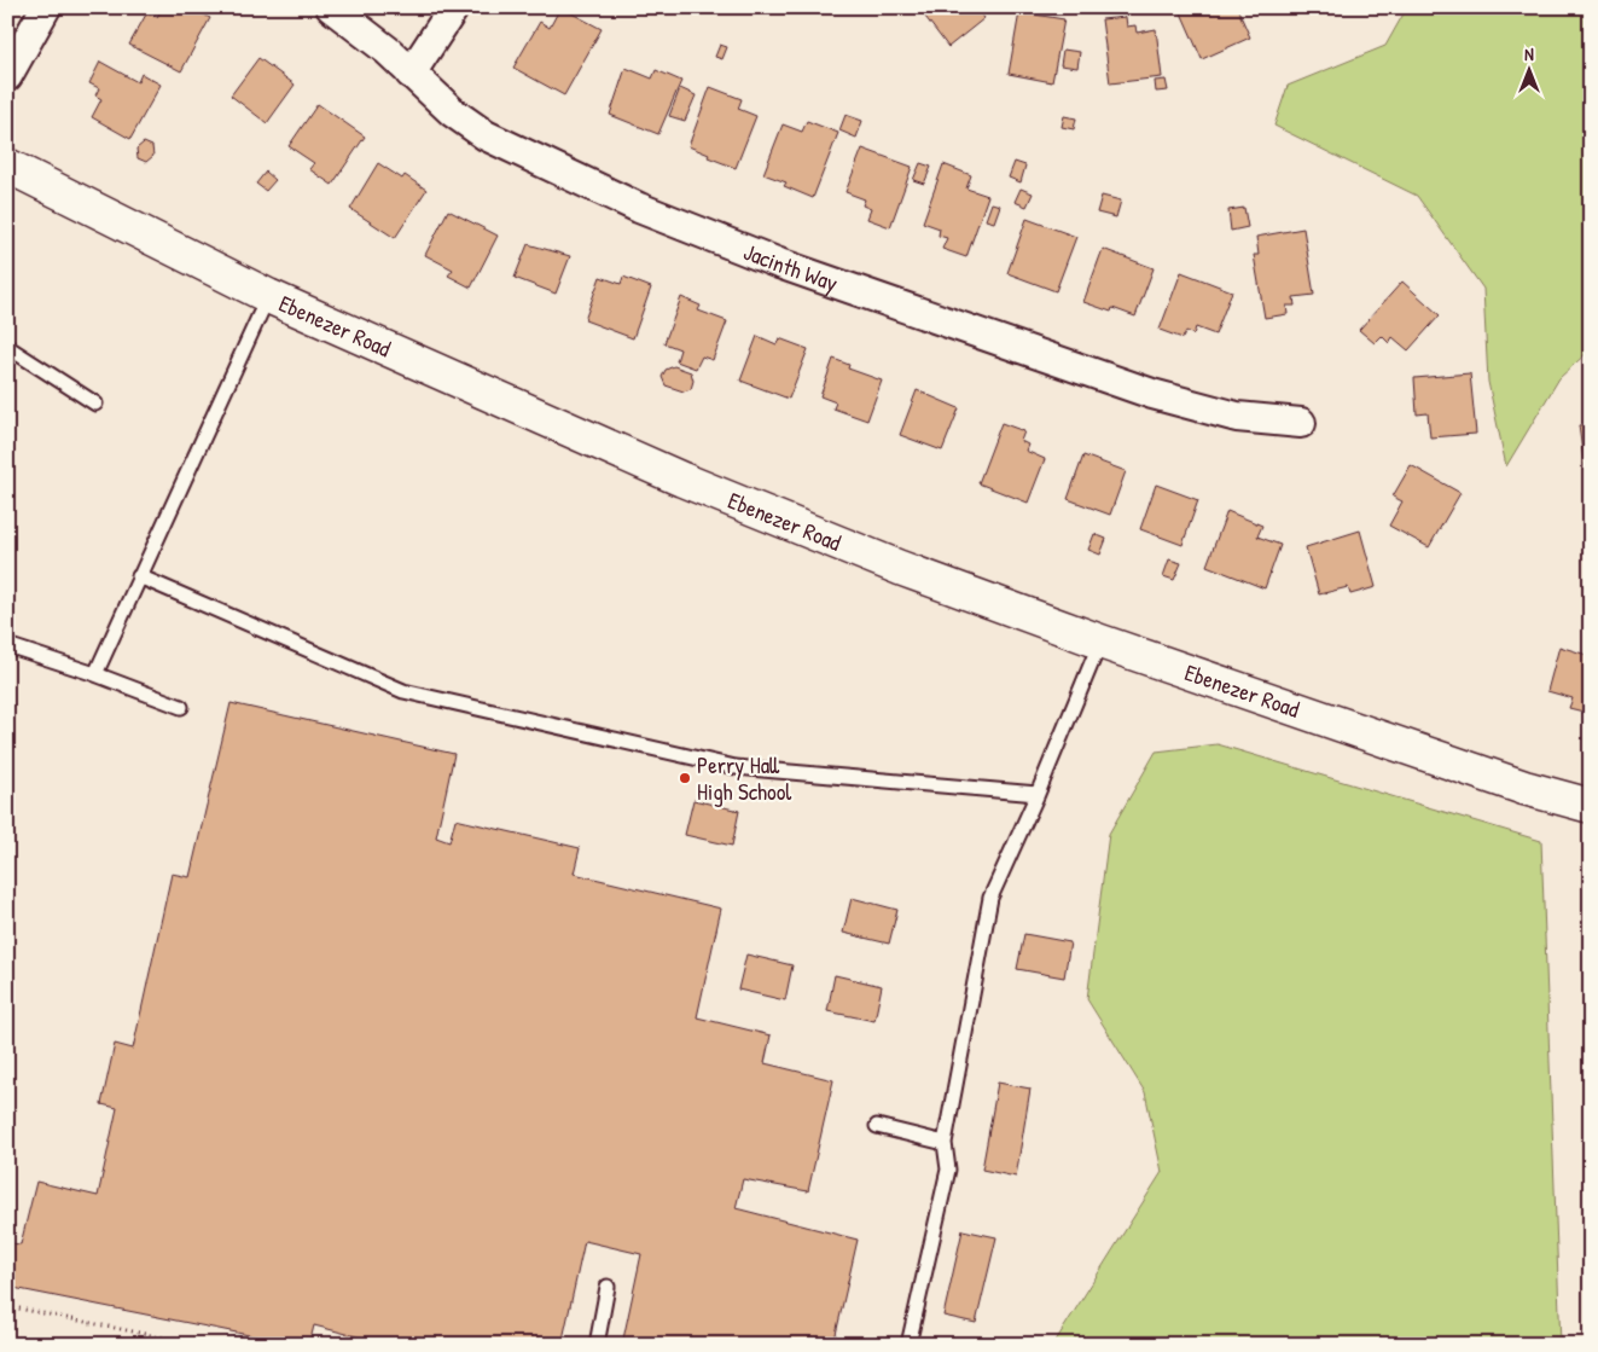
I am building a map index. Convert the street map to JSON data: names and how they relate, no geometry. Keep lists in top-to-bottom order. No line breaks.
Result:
{"streets":{"street":["Jacinth Way","Ebenezer Road"]},"places":["Perry Hall High School"],"north":"top"}
